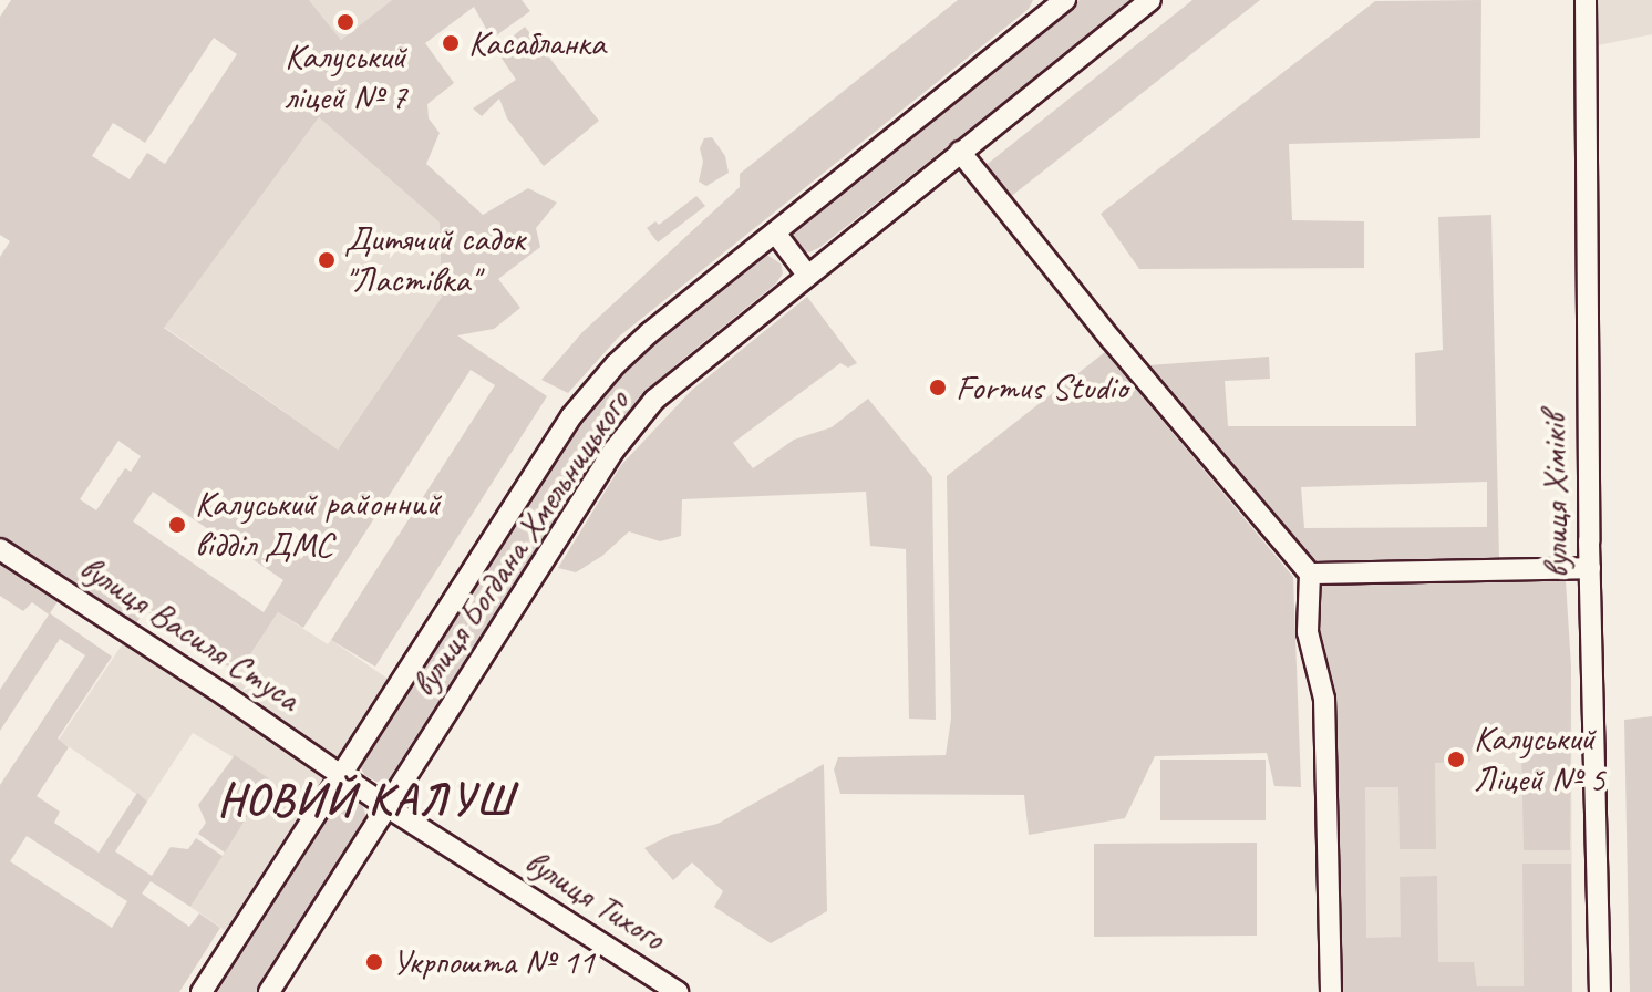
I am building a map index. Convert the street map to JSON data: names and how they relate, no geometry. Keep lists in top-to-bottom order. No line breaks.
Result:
{"streets":{"street":["вулиця Хіміків","вулиця Богдана Хмельницького","вулиця Василя Стуса","вулиця Тихого"]},"crossings":[["вулиця Богдана Хмельницького","вулиця Василя Стуса"],["вулиця Богдана Хмельницького","вулиця Тихого"],["вулиця Василя Стуса","вулиця Тихого"]],"districts":["НОВИЙ КАЛУШ"],"places":["Калуський ліцей № 7","Касабланка","Дитячий садок \"Ластівка\"","Formus Studio","Калуський районний відділ ДМС","Калуський Ліцей № 5","Укрпошта № 11"]}
